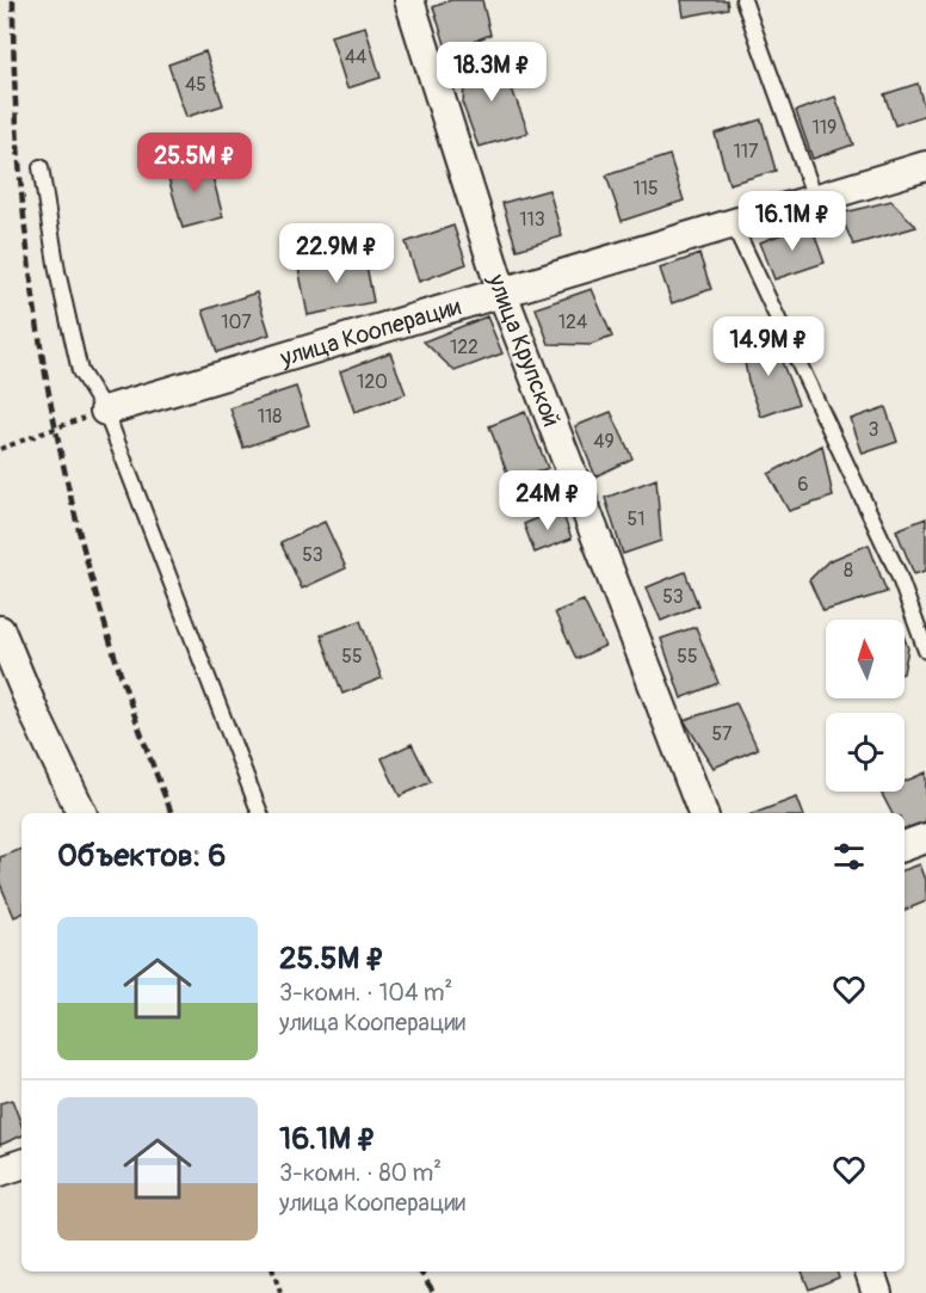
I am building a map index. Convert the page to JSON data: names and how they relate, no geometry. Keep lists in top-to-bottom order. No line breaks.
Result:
{"streets":{"street":["улица Кооперации","улица Крупской"]},"crossings":[["улица Кооперации","улица Крупской"]],"house_numbers":["44","45","119","117","115","113","107","124","122","120","118","3","49","6","51","53","8","53","55","55","57"],"north":"top","page":{"price":["18.3M ₽","25.5M ₽","16.1M ₽","22.9M ₽","14.9M ₽","24M ₽"],"heading":"Объектов: 6","list":[{"name":"25.5M ₽","note":"3-комн. · 104 m² · улица Кооперации"},{"name":"16.1M ₽","note":"3-комн. · 80 m² · улица Кооперации"}]}}
